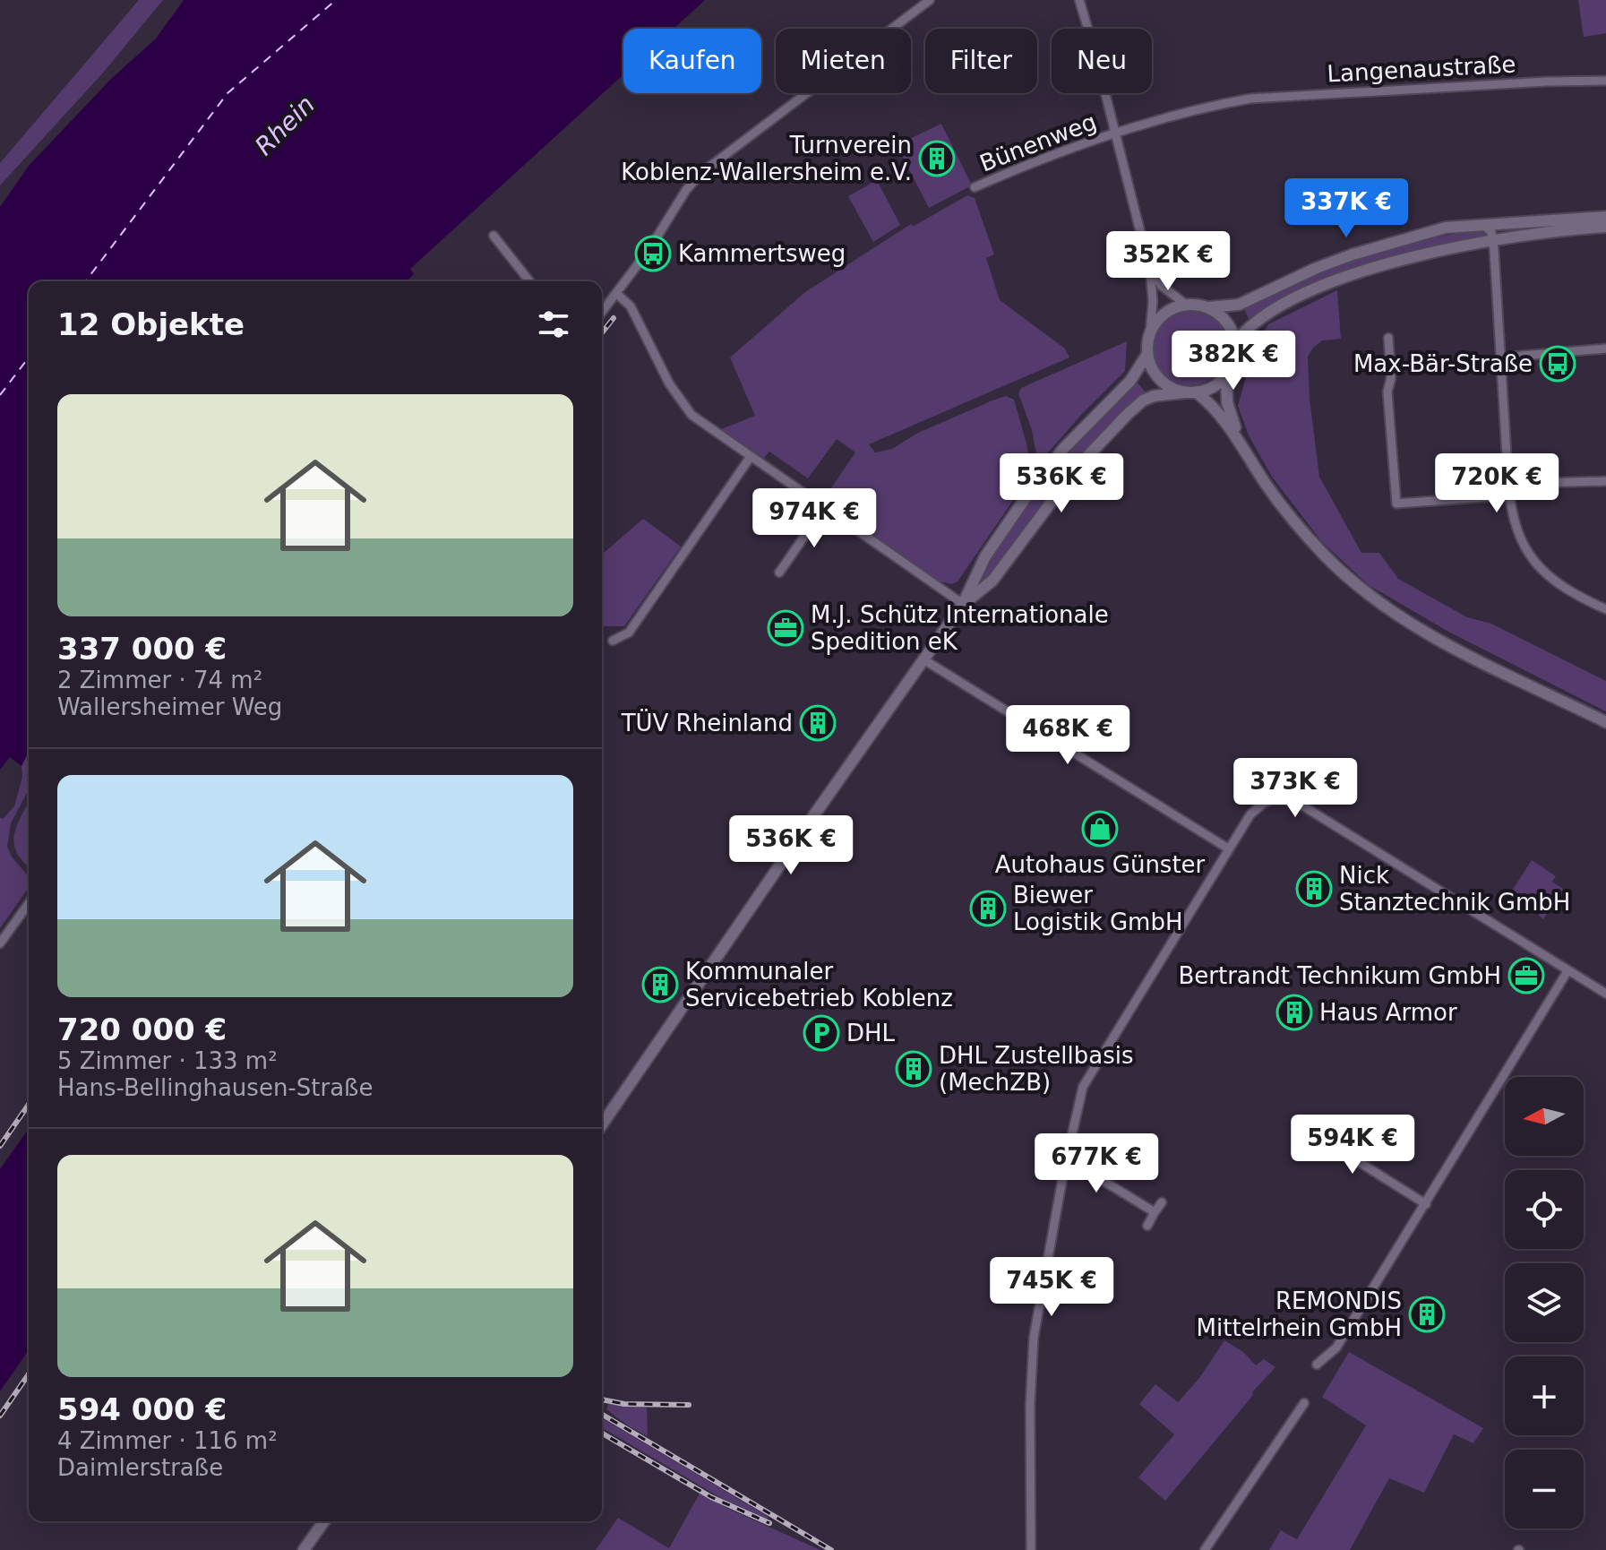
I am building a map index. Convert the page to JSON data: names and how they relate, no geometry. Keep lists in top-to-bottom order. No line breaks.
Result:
{"streets":{"street":["Langenaustraße","Bünenweg"]},"crossings":[["Langenaustraße","Bünenweg"]],"water":["Rhein"],"places":{"building":["Turnverein Koblenz-Wallersheim e.V.","TÜV Rheinland","Nick Stanztechnik GmbH","Biewer Logistik GmbH","Kommunaler Servicebetrieb Koblenz","Haus Armor","DHL Zustellbasis (MechZB)","REMONDIS Mittelrhein GmbH"],"bus stop":["Kammertsweg","Max-Bär-Straße"],"office":["M.J. Schütz Internationale Spedition eK","Bertrandt Technikum GmbH"],"shop":["Autohaus Günster"],"parking":["DHL"]},"north":"left","page":{"chip":["Kaufen","Mieten","Filter","Neu"],"price":["337K €","352K €","382K €","536K €","720K €","974K €","468K €","373K €","536K €","594K €","677K €","745K €"],"heading":"12 Objekte","list":[{"name":"337 000 €","note":"2 Zimmer · 74 m² · Wallersheimer Weg"},{"name":"720 000 €","note":"5 Zimmer · 133 m² · Hans-Bellinghausen-Straße"},{"name":"594 000 €","note":"4 Zimmer · 116 m² · Daimlerstraße"}],"map_buttons":["+","−"]}}
